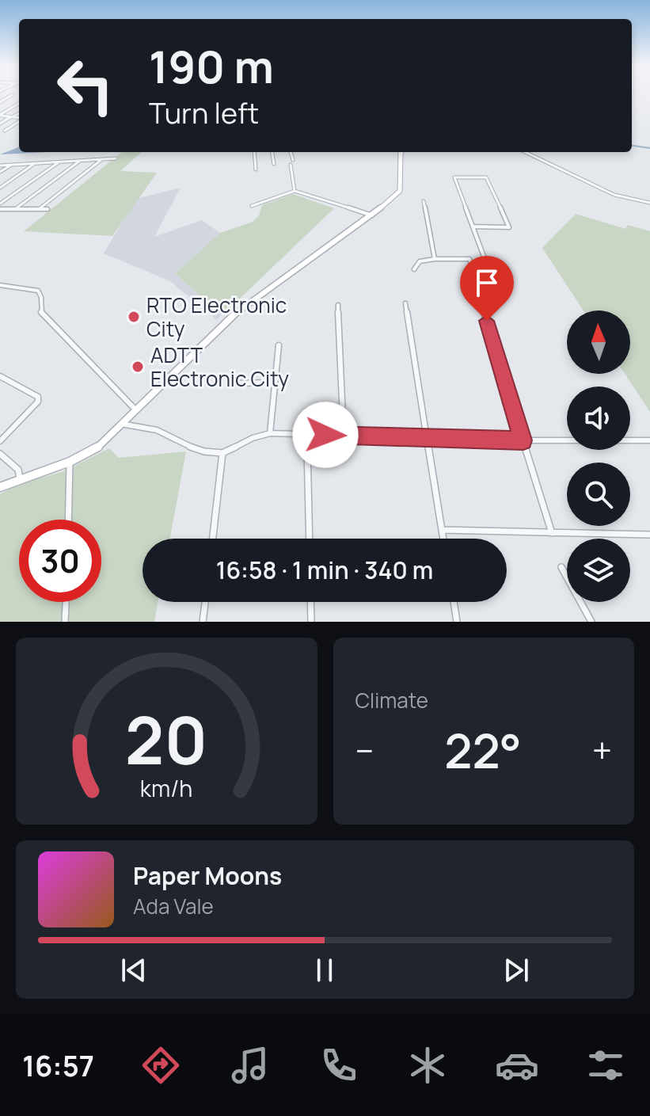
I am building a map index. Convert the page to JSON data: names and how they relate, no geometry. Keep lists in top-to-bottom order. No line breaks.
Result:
{"places":["RTO Electronic City","ADTT Electronic City"],"north":"top","page":{"turn":["190 m","Turn left"],"limit":"30","trip":"16:58 · 1 min · 340 m","tile":"Climate","heat":["−","22°","+"],"song":["Paper Moons","Ada Vale"],"tabs":"16:57","gauge":["20","km/h"]}}
